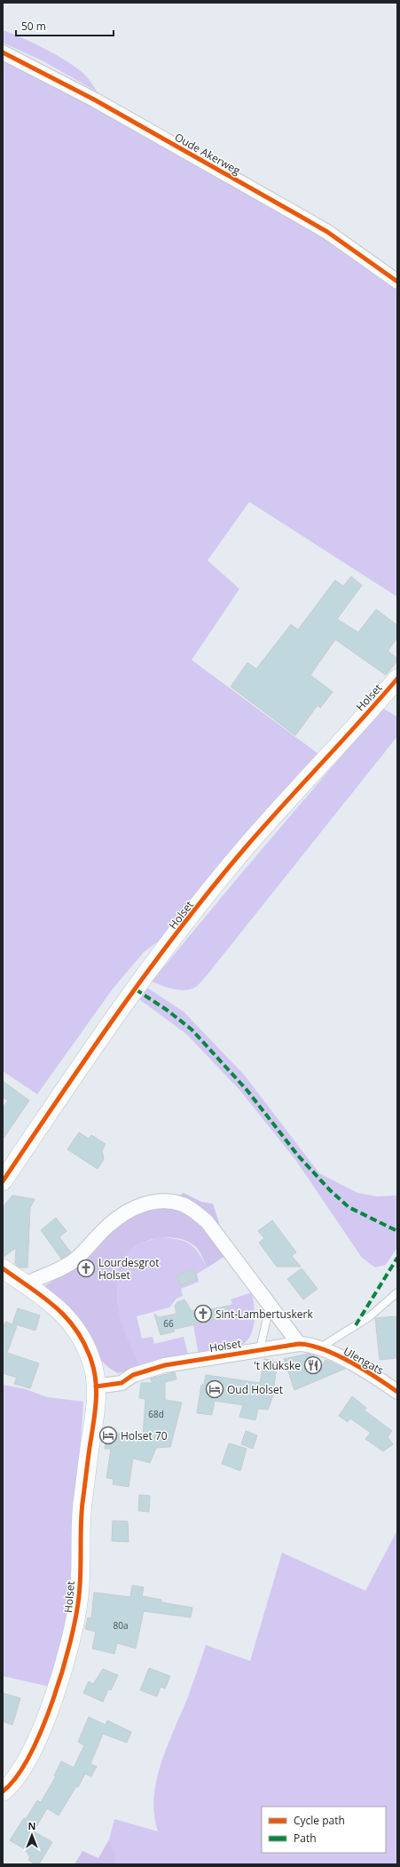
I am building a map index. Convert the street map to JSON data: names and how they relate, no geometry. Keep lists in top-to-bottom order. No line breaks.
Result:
{"streets":{"street":["Oude Akerweg","Holset","Ulengats"]},"crossings":[["Holset","Ulengats"]],"places":{"church":["Lourdesgrot Holset","Sint-Lambertuskerk"],"restaurant":["'t Klükske"],"hotel":["Oud Holset","Holset 70"]},"house_numbers":["66","68d","80a"],"legend":["Cycle path","Path"],"scale_bar":"50 m","north":"top"}
